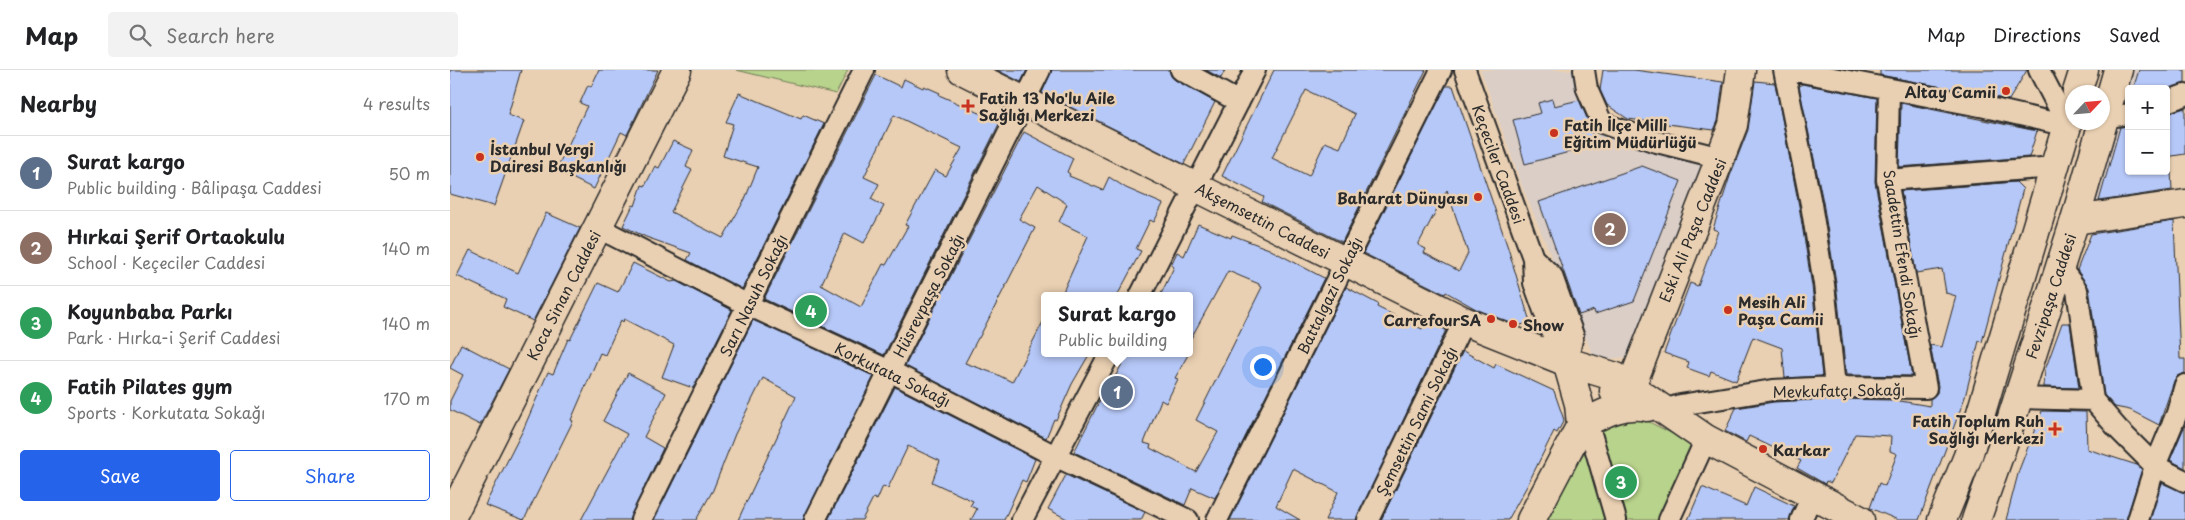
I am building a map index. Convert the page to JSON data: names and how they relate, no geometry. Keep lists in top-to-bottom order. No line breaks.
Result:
{"streets":{"main road":["Akşemsettin Caddesi","Eski Ali Paşa Caddesi","Koca Sinan Caddesi","Fevzipaşa Caddesi"],"street":["Keçeciler Caddesi","Saadettin Efendi Sokağı","Sarı Nasuh Sokağı","Hüsrevpaşa Sokağı","Battalgazi Sokağı","Korkutata Sokağı","Mevkufatçı Sokağı","Şemsettin Sami Sokağı"]},"crossings":[["Keçeciler Caddesi","Akşemsettin Caddesi"],["Akşemsettin Caddesi","Eski Ali Paşa Caddesi"],["Akşemsettin Caddesi","Hüsrevpaşa Sokağı"],["Akşemsettin Caddesi","Battalgazi Sokağı"],["Akşemsettin Caddesi","Mevkufatçı Sokağı"],["Akşemsettin Caddesi","Şemsettin Sami Sokağı"],["Saadettin Efendi Sokağı","Mevkufatçı Sokağı"],["Koca Sinan Caddesi","Korkutata Sokağı"],["Sarı Nasuh Sokağı","Korkutata Sokağı"],["Hüsrevpaşa Sokağı","Korkutata Sokağı"]],"places":{"other":["Altay Camii","Fatih İlçe Milli Eğitim Müdürlüğü","İstanbul Vergi Dairesi Başkanlığı","Baharat Dünyası","Mesih Ali Paşa Camii","CarrefourSA","Show","Karkar"],"health":["Fatih 13 No'lu Aile Sağlığı Merkezi","Fatih Toplum Ruh Sağlığı Merkezi"]},"north":"top right","page":{"header":"Map","search":"Search here","nav":["Map","Directions","Saved"],"heading":["Nearby","4 results"],"map_buttons":["+","−"],"list":[{"mark":"1","name":"Surat kargo","note":"Public building · Bâlipaşa Caddesi","value":"50 m"},{"mark":"2","name":"Hırkai Şerif Ortaokulu","note":"School · Keçeciler Caddesi","value":"140 m"},{"mark":"3","name":"Koyunbaba Parkı","note":"Park · Hırka-i Şerif Caddesi","value":"140 m"},{"mark":"4","name":"Fatih Pilates gym","note":"Sports · Korkutata Sokağı","value":"170 m"}],"pins":["2","4","1","3"],"popup":["Surat kargo","Public building"],"buttons":["Save","Share"]}}
